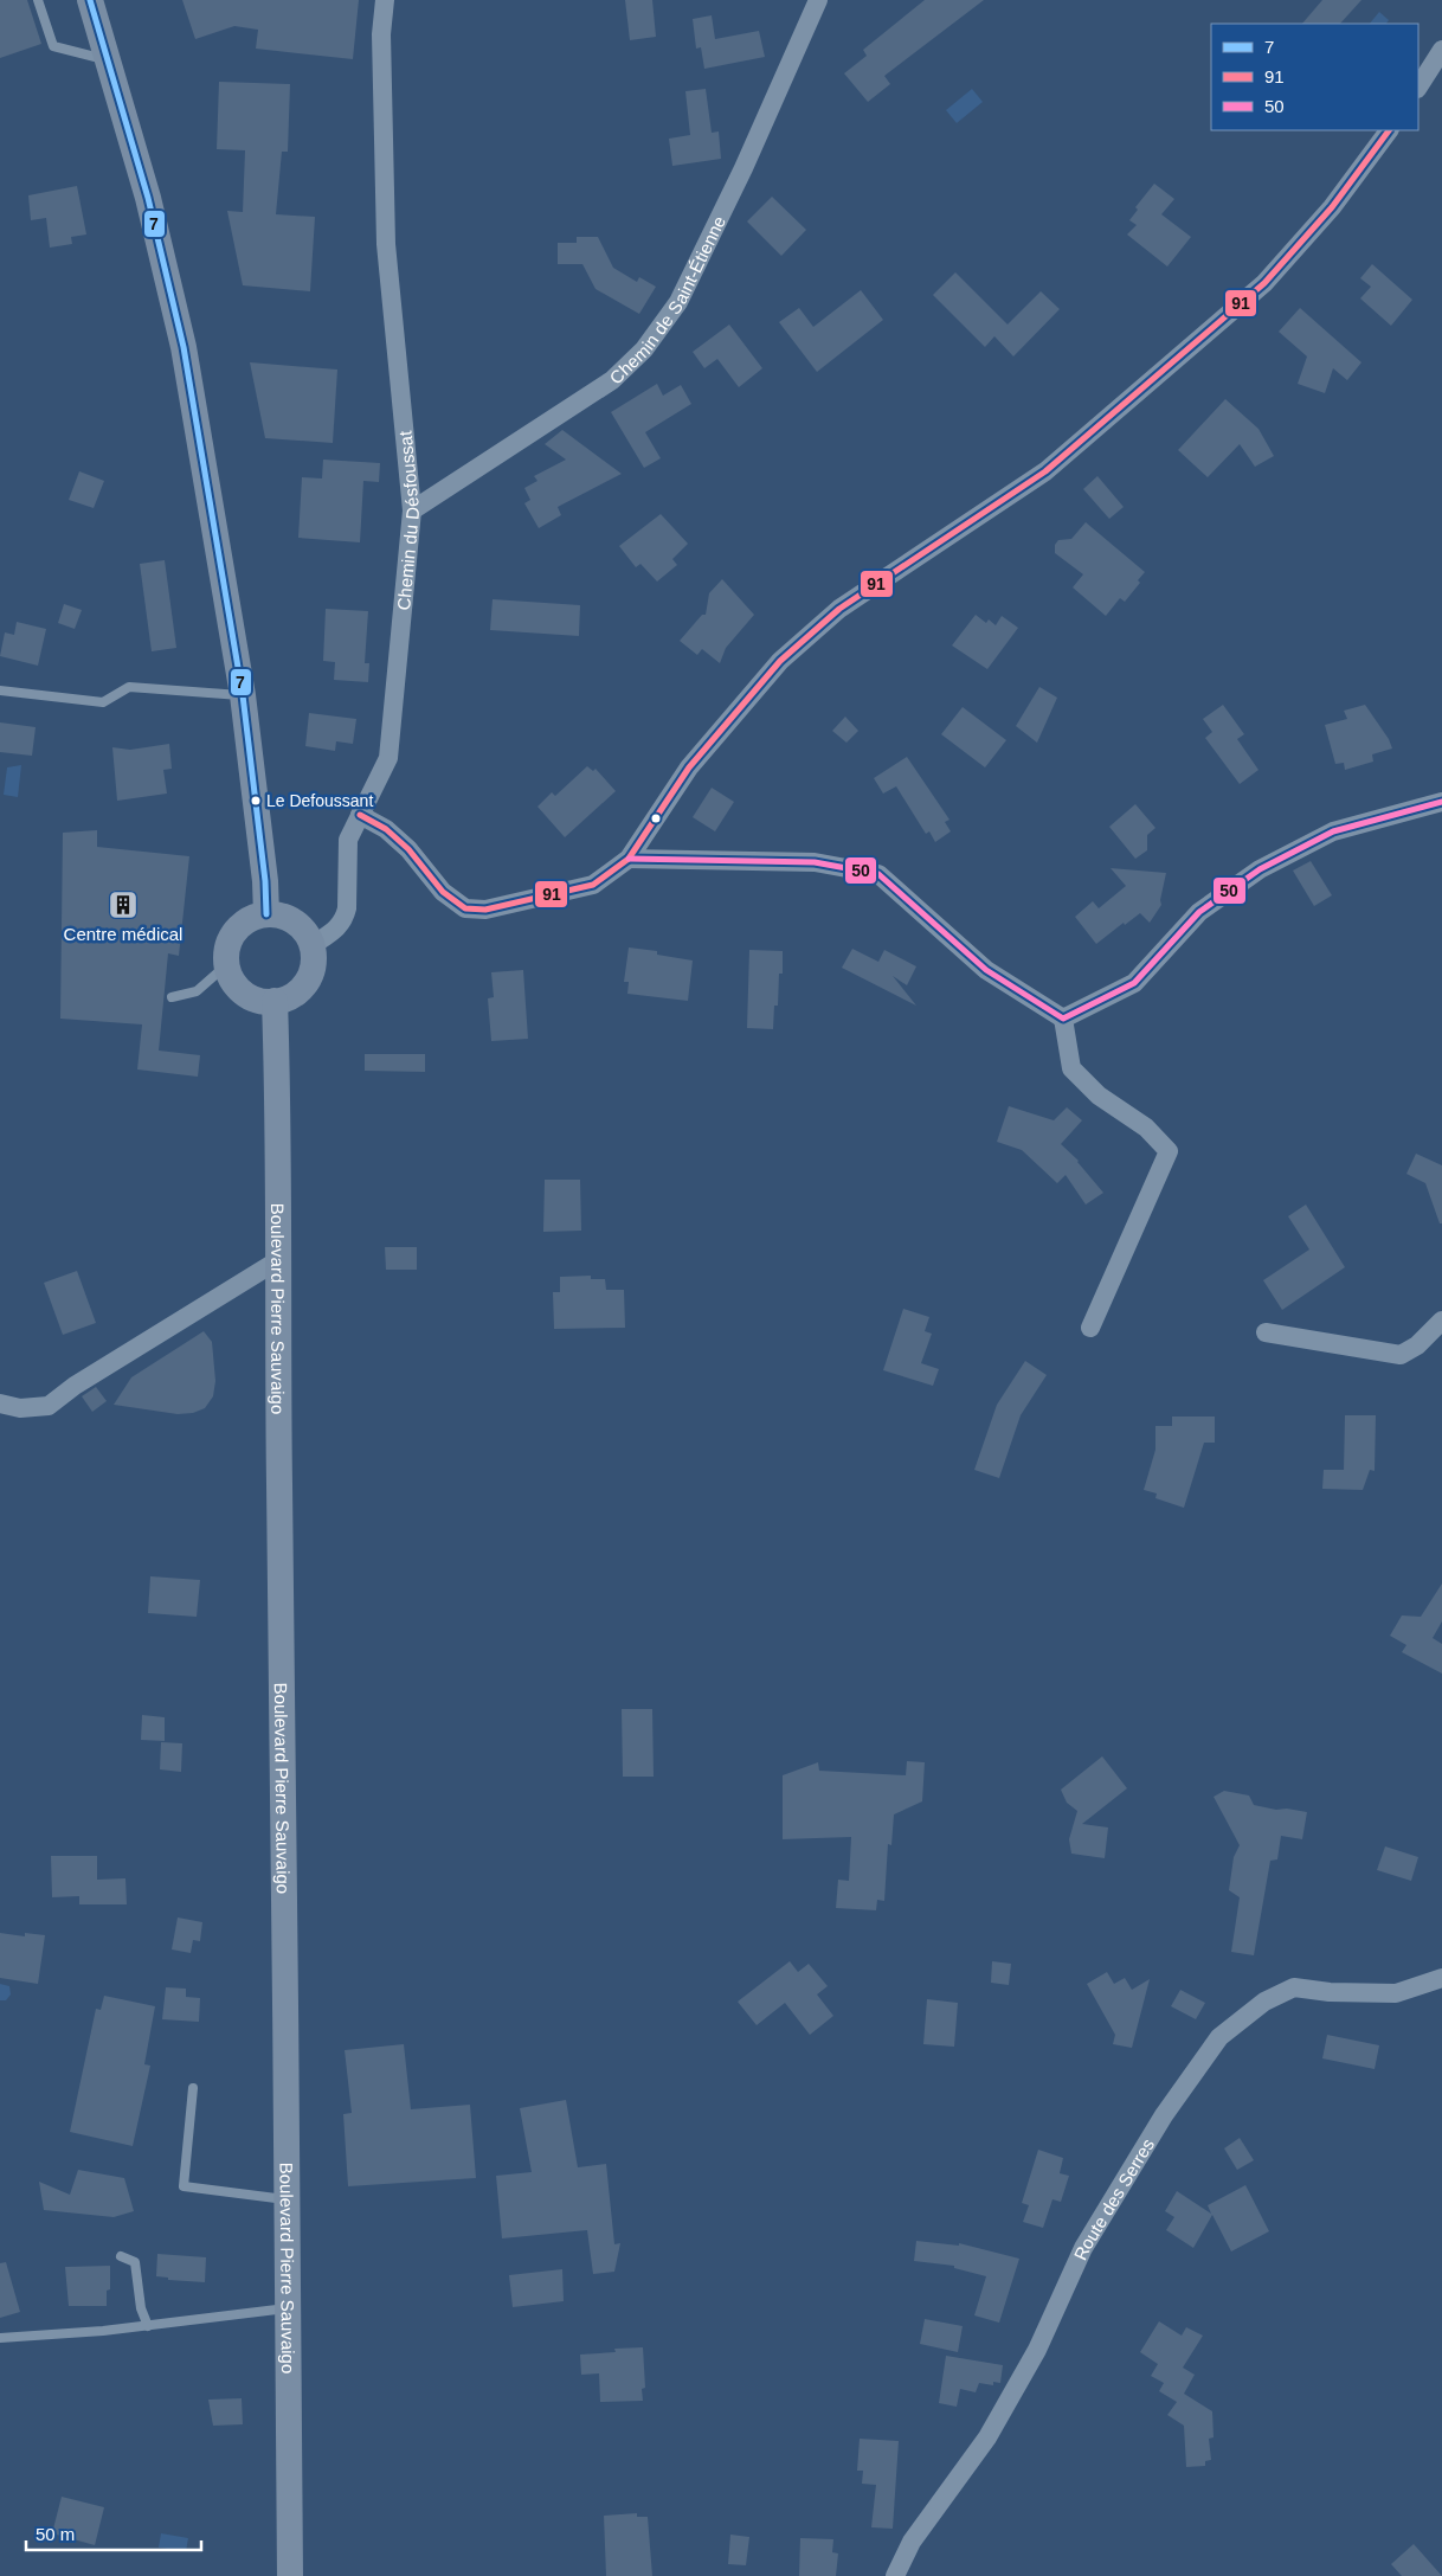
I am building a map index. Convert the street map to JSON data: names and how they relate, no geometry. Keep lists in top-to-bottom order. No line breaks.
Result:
{"streets":{"main road":["Boulevard Pierre Sauvaigo"],"street":["Chemin de Saint-Étienne","Chemin du Désfoussat","Route des Serres"]},"crossings":[["Chemin de Saint-Étienne","Chemin du Désfoussat"],["Chemin du Désfoussat","Boulevard Pierre Sauvaigo"]],"places":{"other":["Le Defoussant"],"building":["Centre médical"]},"lines":["transit line 7","transit line 91","transit line 50"],"legend":["7","91","50"],"scale_bar":"50 m"}
